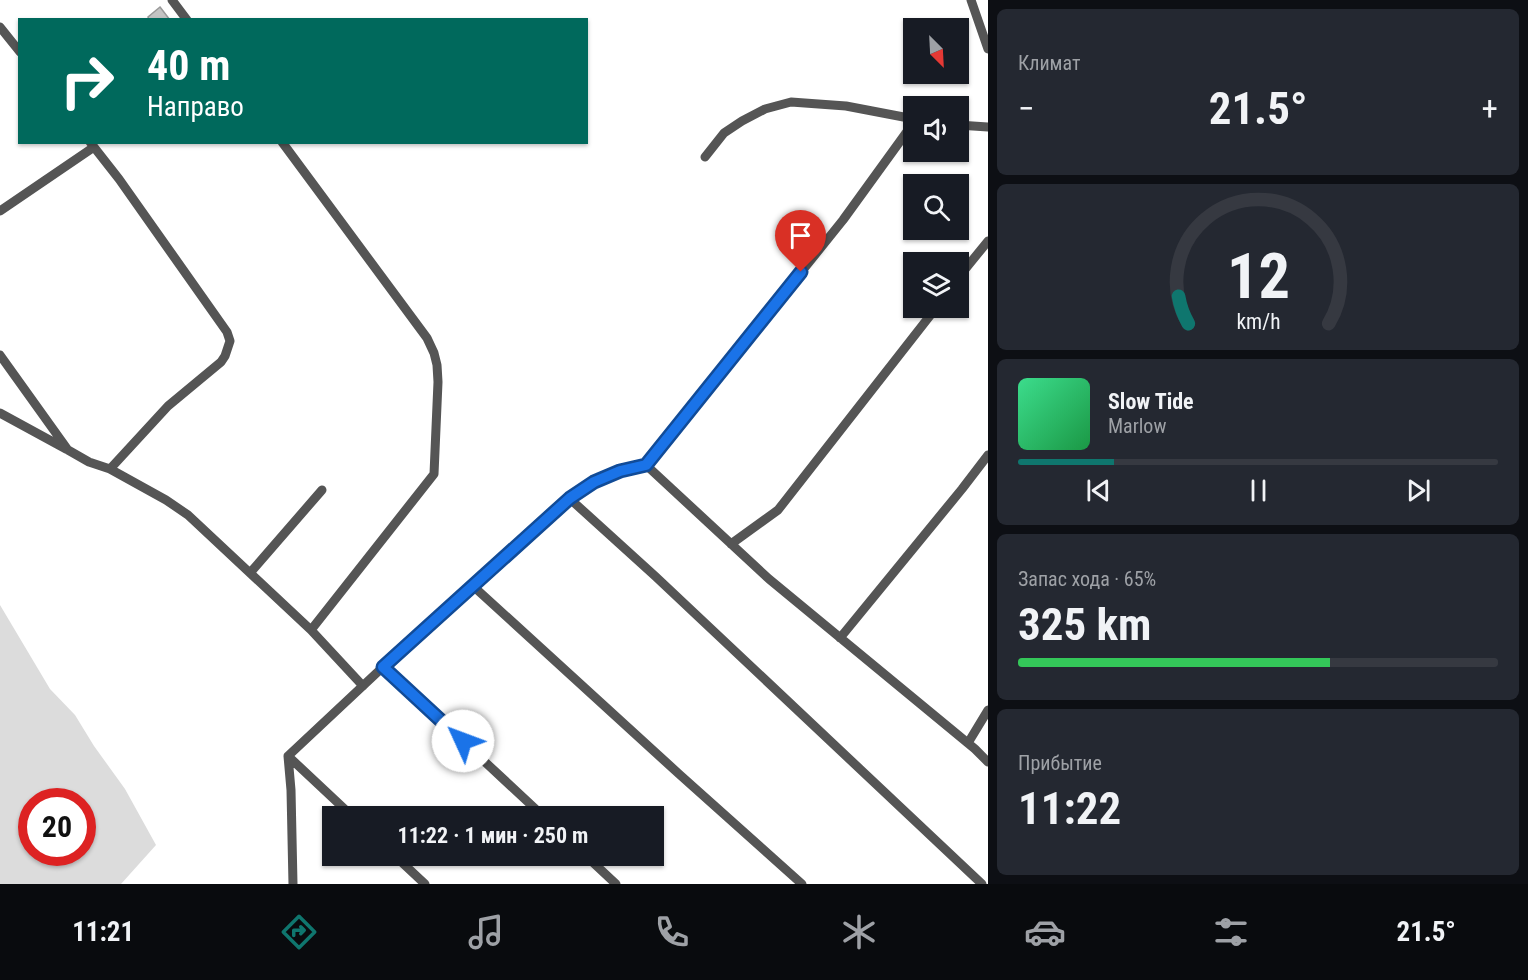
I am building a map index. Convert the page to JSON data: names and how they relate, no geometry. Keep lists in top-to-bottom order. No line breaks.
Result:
{"north":"bottom right","page":{"tile":["Климат",["Запас хода · 65%","325 km"],["Прибытие","11:22"]],"turn":["40 m","Направо"],"heat":["−","21.5°","+"],"song":["Slow Tide","Marlow"],"limit":"20","trip":"11:22 · 1 мин · 250 m","tabs":["11:21","21.5°"],"gauge":["12","km/h"]}}
